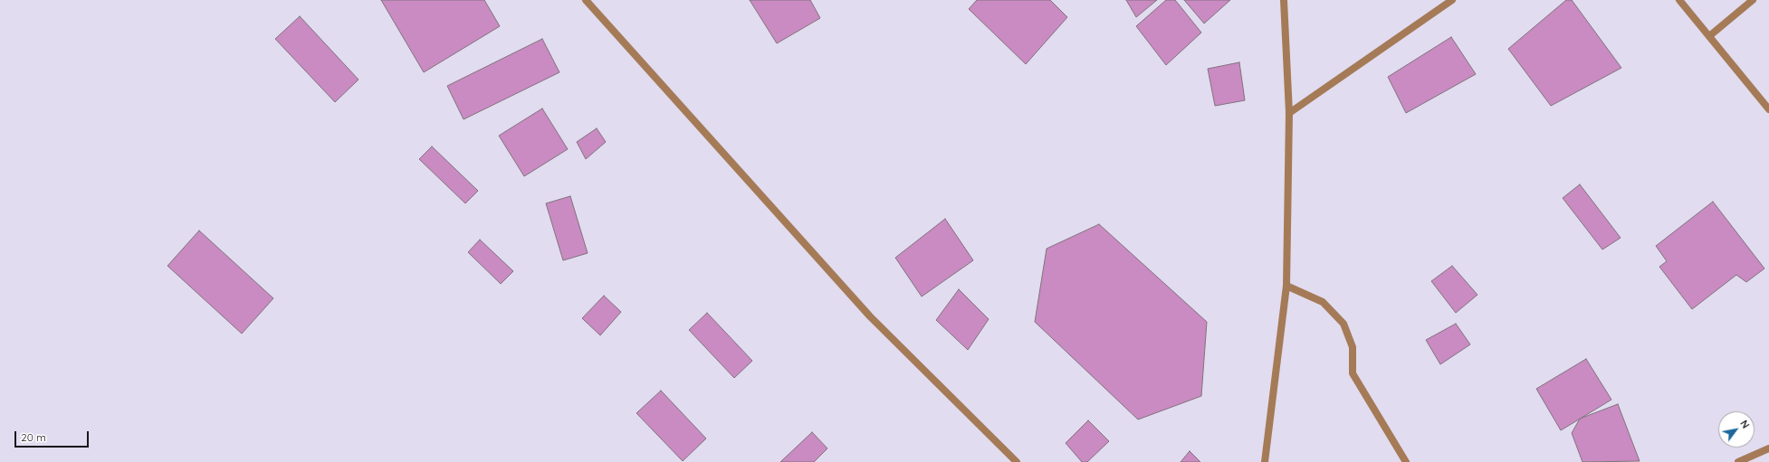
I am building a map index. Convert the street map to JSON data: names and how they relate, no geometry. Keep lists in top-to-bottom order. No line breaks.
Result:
{"scale_bar":"20 m","north":"top right"}
